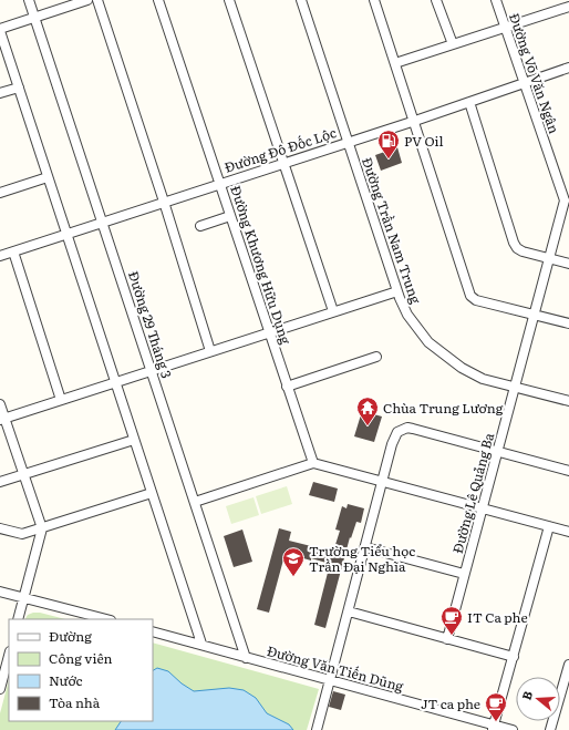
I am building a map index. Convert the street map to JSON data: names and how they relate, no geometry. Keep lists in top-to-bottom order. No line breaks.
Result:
{"streets":{"street":["Đường Võ Văn Ngân","Đường Đô Đốc Lộc","Đường Trần Nam Trung","Đường Khương Hữu Dụng","Đường 29 Tháng 3","Đường Lê Quảng Ba","Đường Văn Tiến Dũng"]},"crossings":[["Đường Võ Văn Ngân","Đường Đô Đốc Lộc"],["Đường Võ Văn Ngân","Đường Lê Quảng Ba"],["Đường Đô Đốc Lộc","Đường Trần Nam Trung"],["Đường Đô Đốc Lộc","Đường Khương Hữu Dụng"],["Đường Đô Đốc Lộc","Đường 29 Tháng 3"],["Đường Trần Nam Trung","Đường Lê Quảng Ba"],["Đường 29 Tháng 3","Đường Văn Tiến Dũng"]],"places":{"fuel station":["PV Oil"],"temple":["Chùa Trung Lương"],"school or university":["Trường Tiểu học Trần Đại Nghĩa"],"cafe":["IT Ca phe","JT ca phe"]},"legend":["Đường","Công viên","Nước","Tòa nhà"],"north":"left"}
